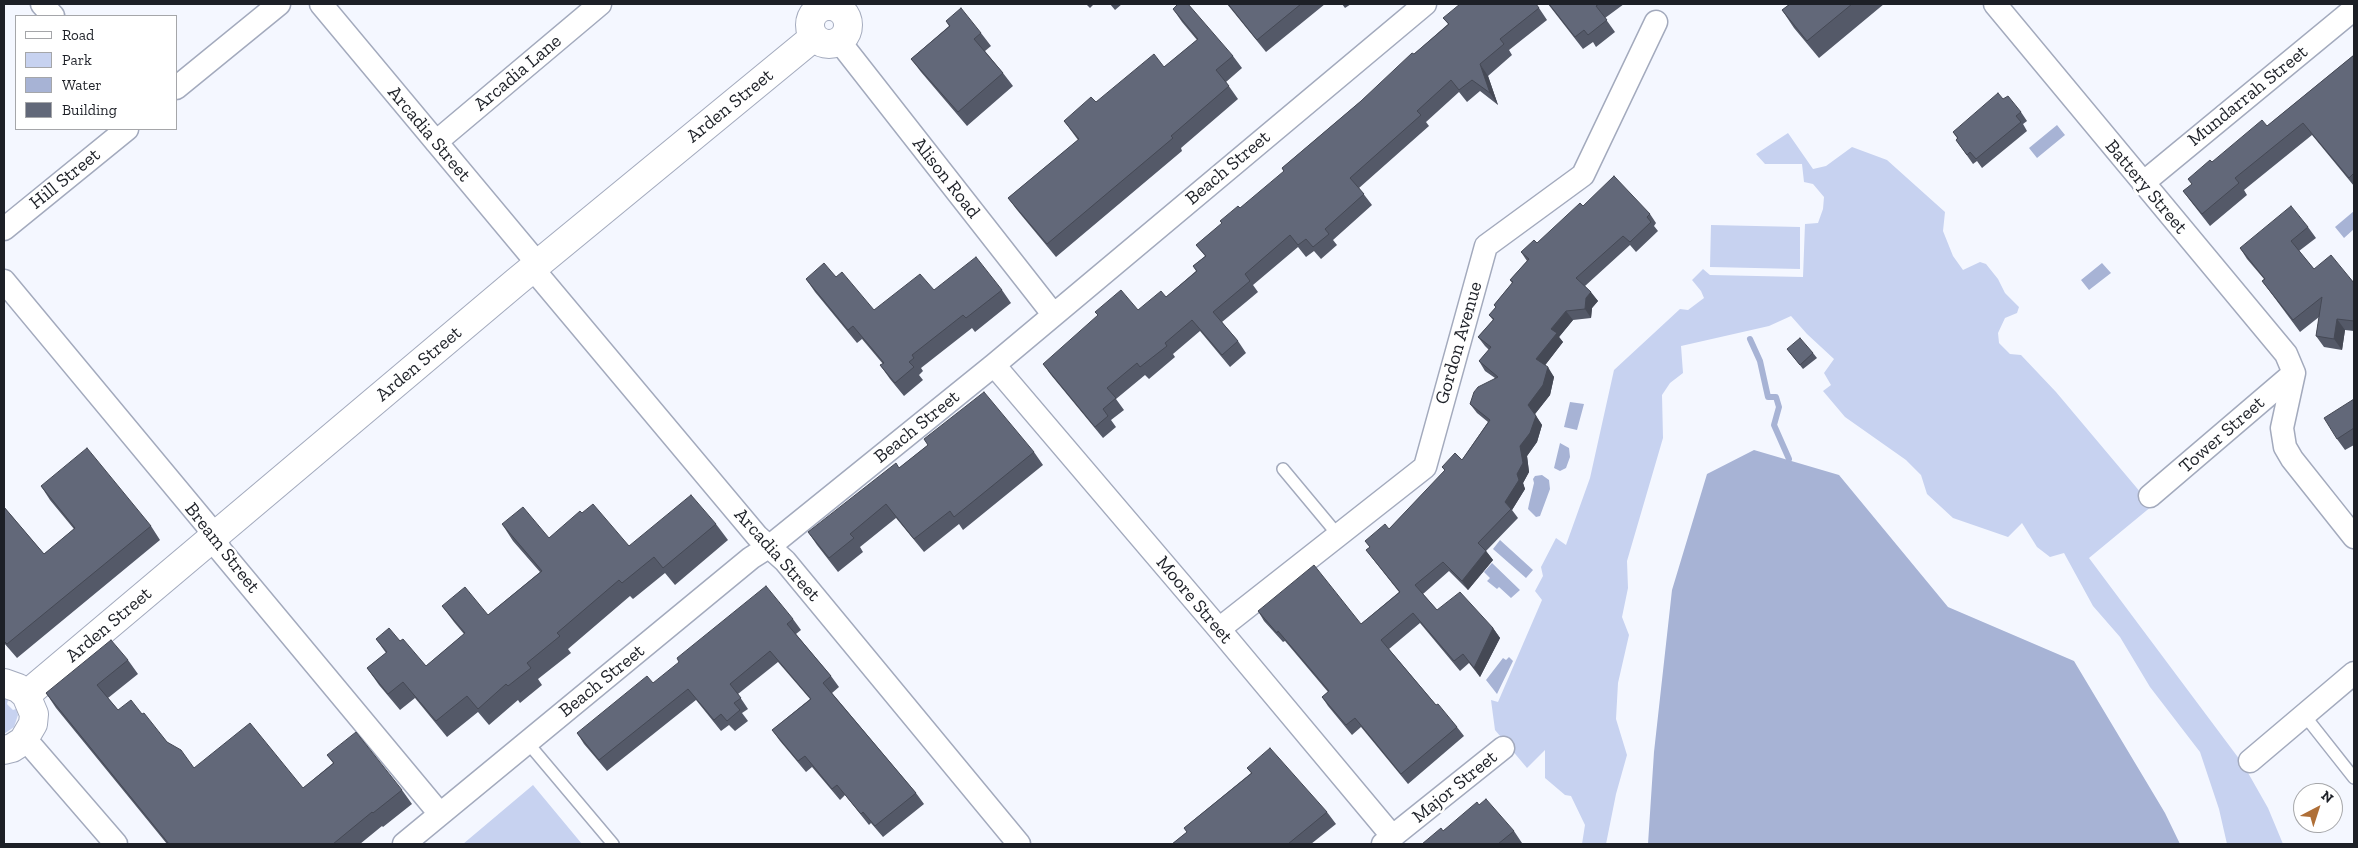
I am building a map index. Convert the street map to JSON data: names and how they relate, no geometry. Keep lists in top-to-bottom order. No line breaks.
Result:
{"streets":{"main road":["Arden Street"],"street":["Arcadia Lane","Mundarrah Street","Arcadia Street","Beach Street","Alison Road","Hill Street","Battery Street","Gordon Avenue","Tower Street","Bream Street","Moore Street","Major Street"]},"crossings":[["Arcadia Lane","Arcadia Street"],["Mundarrah Street","Battery Street"],["Arden Street","Arcadia Street"],["Arden Street","Alison Road"],["Arden Street","Bream Street"],["Arcadia Street","Beach Street"],["Beach Street","Alison Road"],["Beach Street","Bream Street"],["Beach Street","Moore Street"],["Battery Street","Tower Street"],["Gordon Avenue","Moore Street"],["Moore Street","Major Street"]],"legend":["Road","Park","Water","Building"],"north":"top right"}
